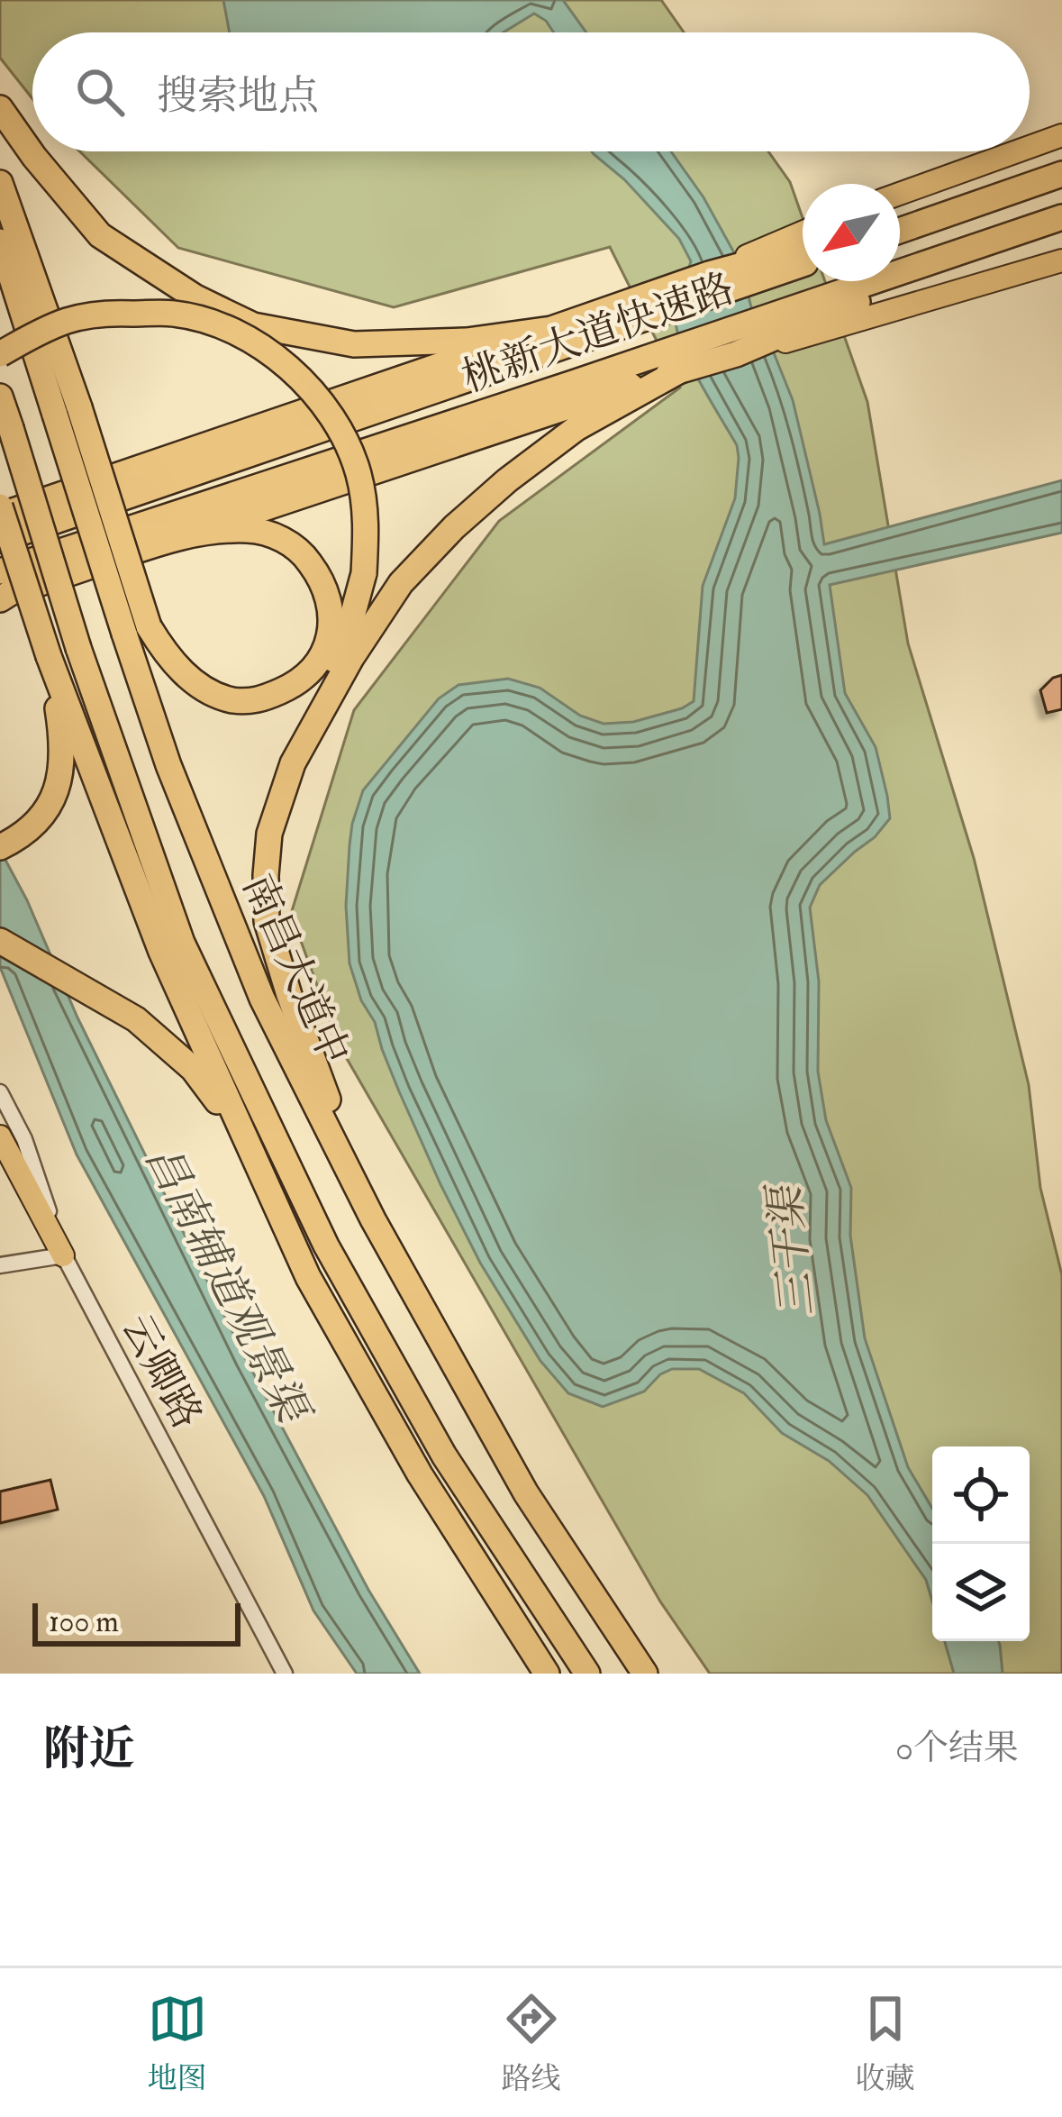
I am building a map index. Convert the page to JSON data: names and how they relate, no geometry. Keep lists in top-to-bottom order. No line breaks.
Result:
{"streets":{"highway":["桃新大道快速路","南昌大道中"],"street":["云卿路"]},"water":["三干渠","昌南辅道观景渠"],"scale_bar":"100 m","north":"bottom left","page":{"search":"搜索地点","scale":"100 m","heading":["附近","0个结果"],"nav":["地图","路线","收藏"]}}
